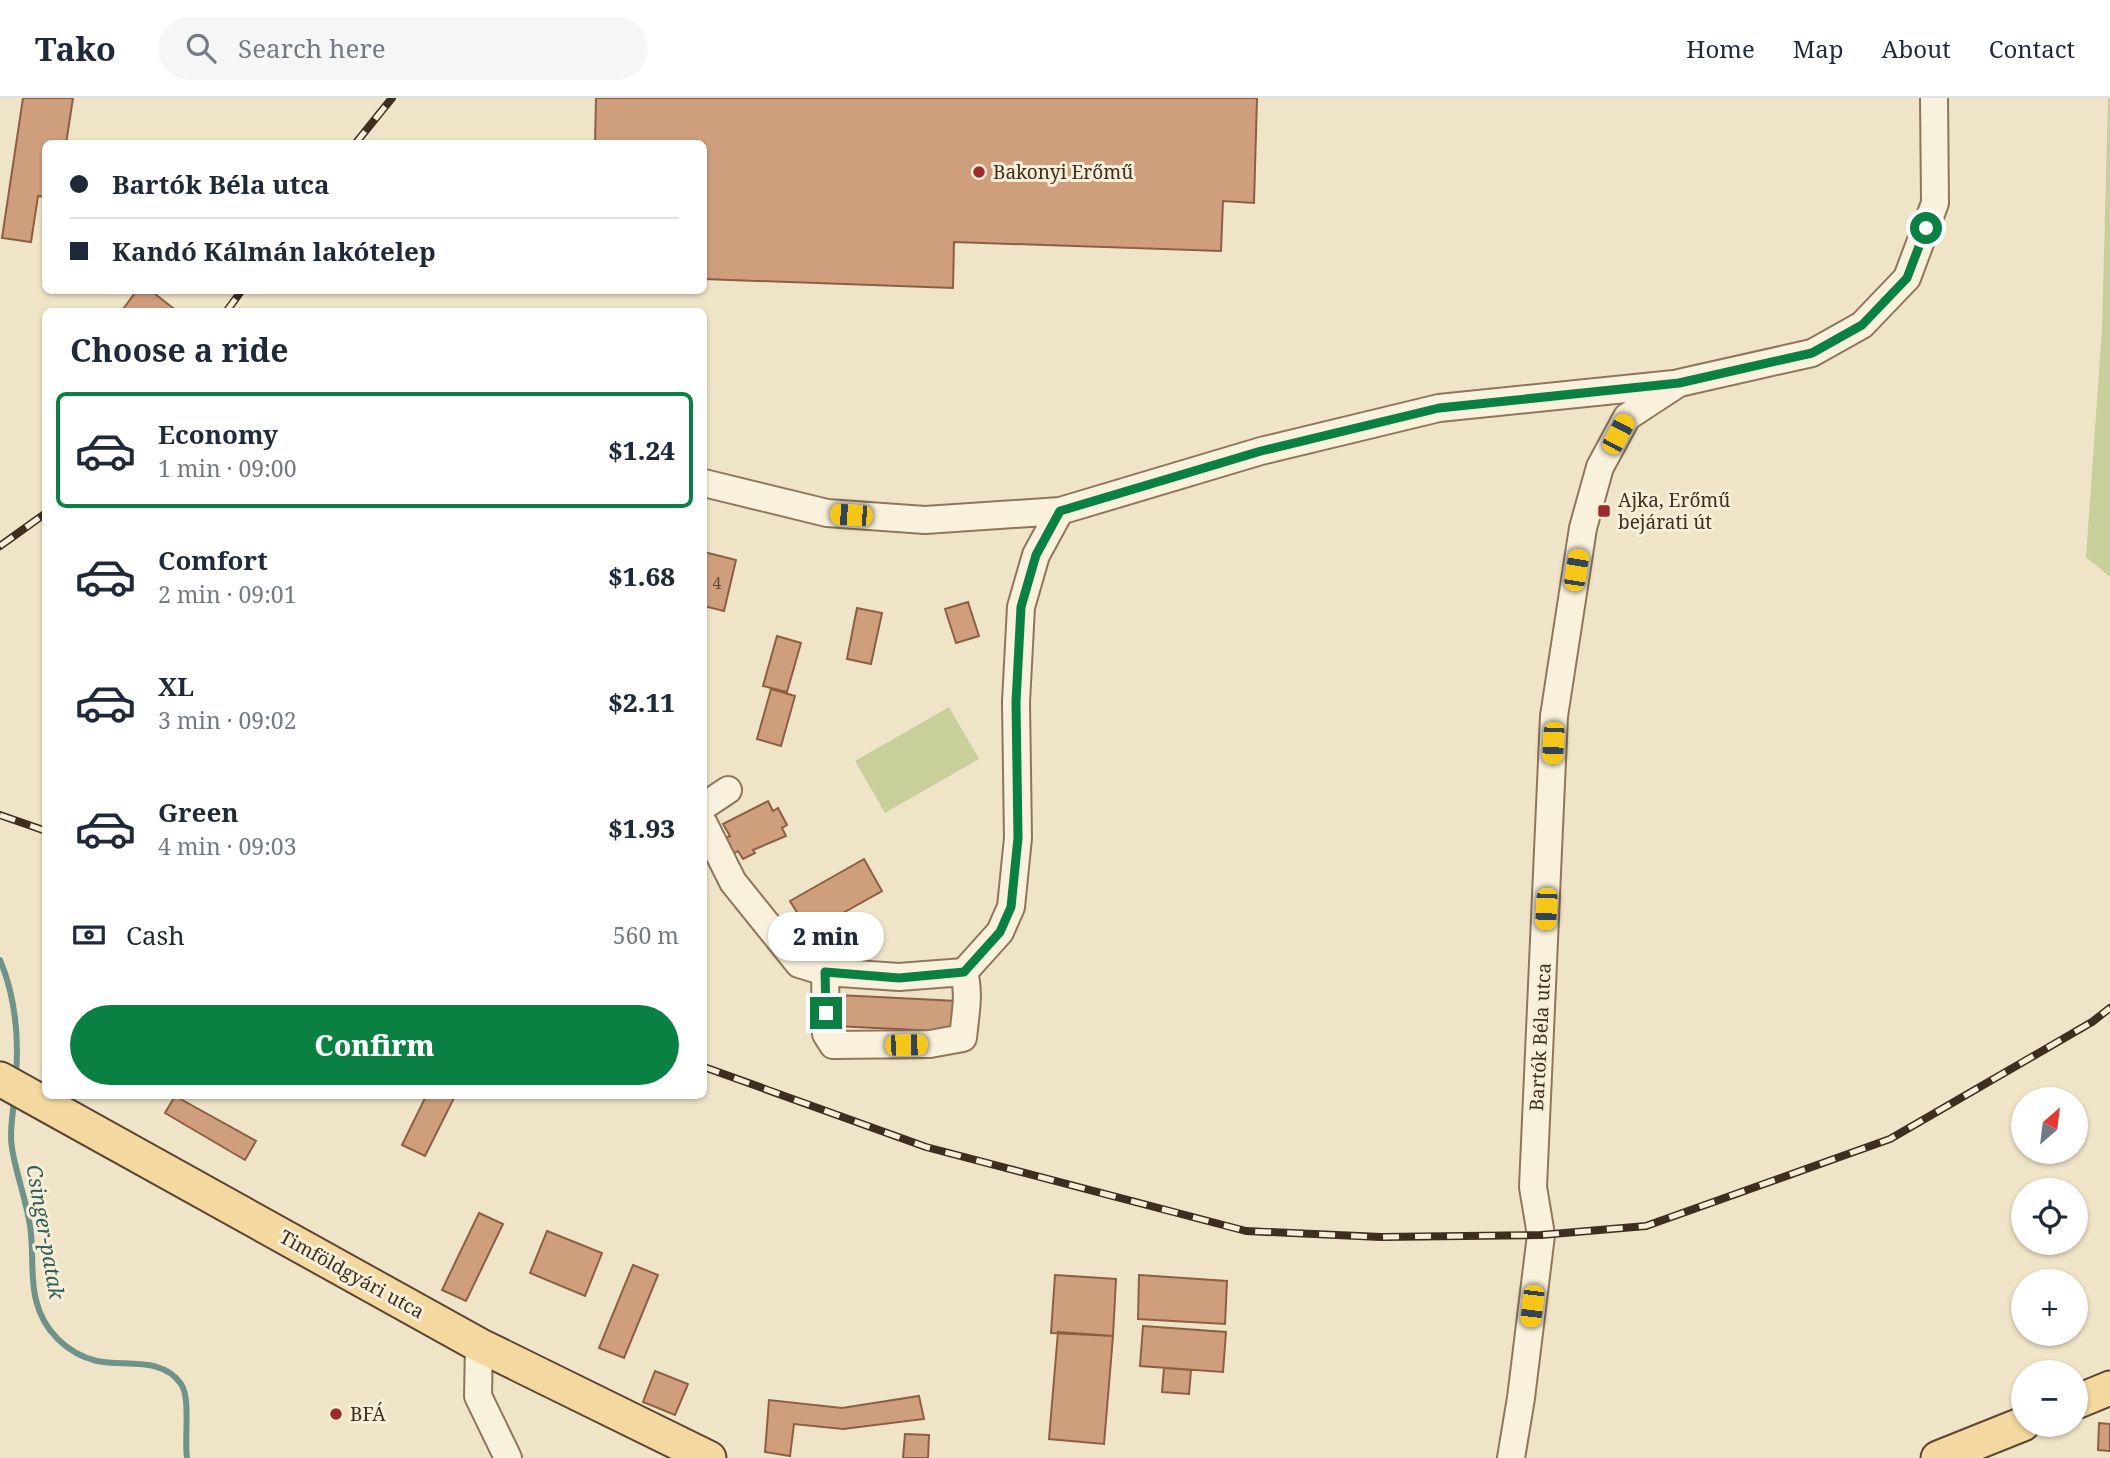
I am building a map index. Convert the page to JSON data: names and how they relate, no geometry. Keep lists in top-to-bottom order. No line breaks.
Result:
{"streets":{"main road":["Timföldgyári utca"],"street":["Bartók Béla utca"]},"water":["Csinger-patak"],"places":{"other":["Bakonyi Erőmű","BFÁ"],"transit":["Ajka, Erőmű bejárati út"]},"house_numbers":["4"],"north":"top right","page":{"header":"Tako","search":"Search here","nav":["Home","Map","About","Contact"],"banner":["Bartók Béla utca","Kandó Kálmán lakótelep"],"heading":"Choose a ride","list":[{"name":"Economy","note":"1 min · 09:00","value":"$1.24"},{"name":"Comfort","note":"2 min · 09:01","value":"$1.68"},{"name":"XL","note":"3 min · 09:02","value":"$2.11"},{"name":"Green","note":"4 min · 09:03","value":"$1.93"}],"pay":["Cash","560 m"],"bubble":"2 min","buttons":"Confirm","map_buttons":["+","−"]}}
